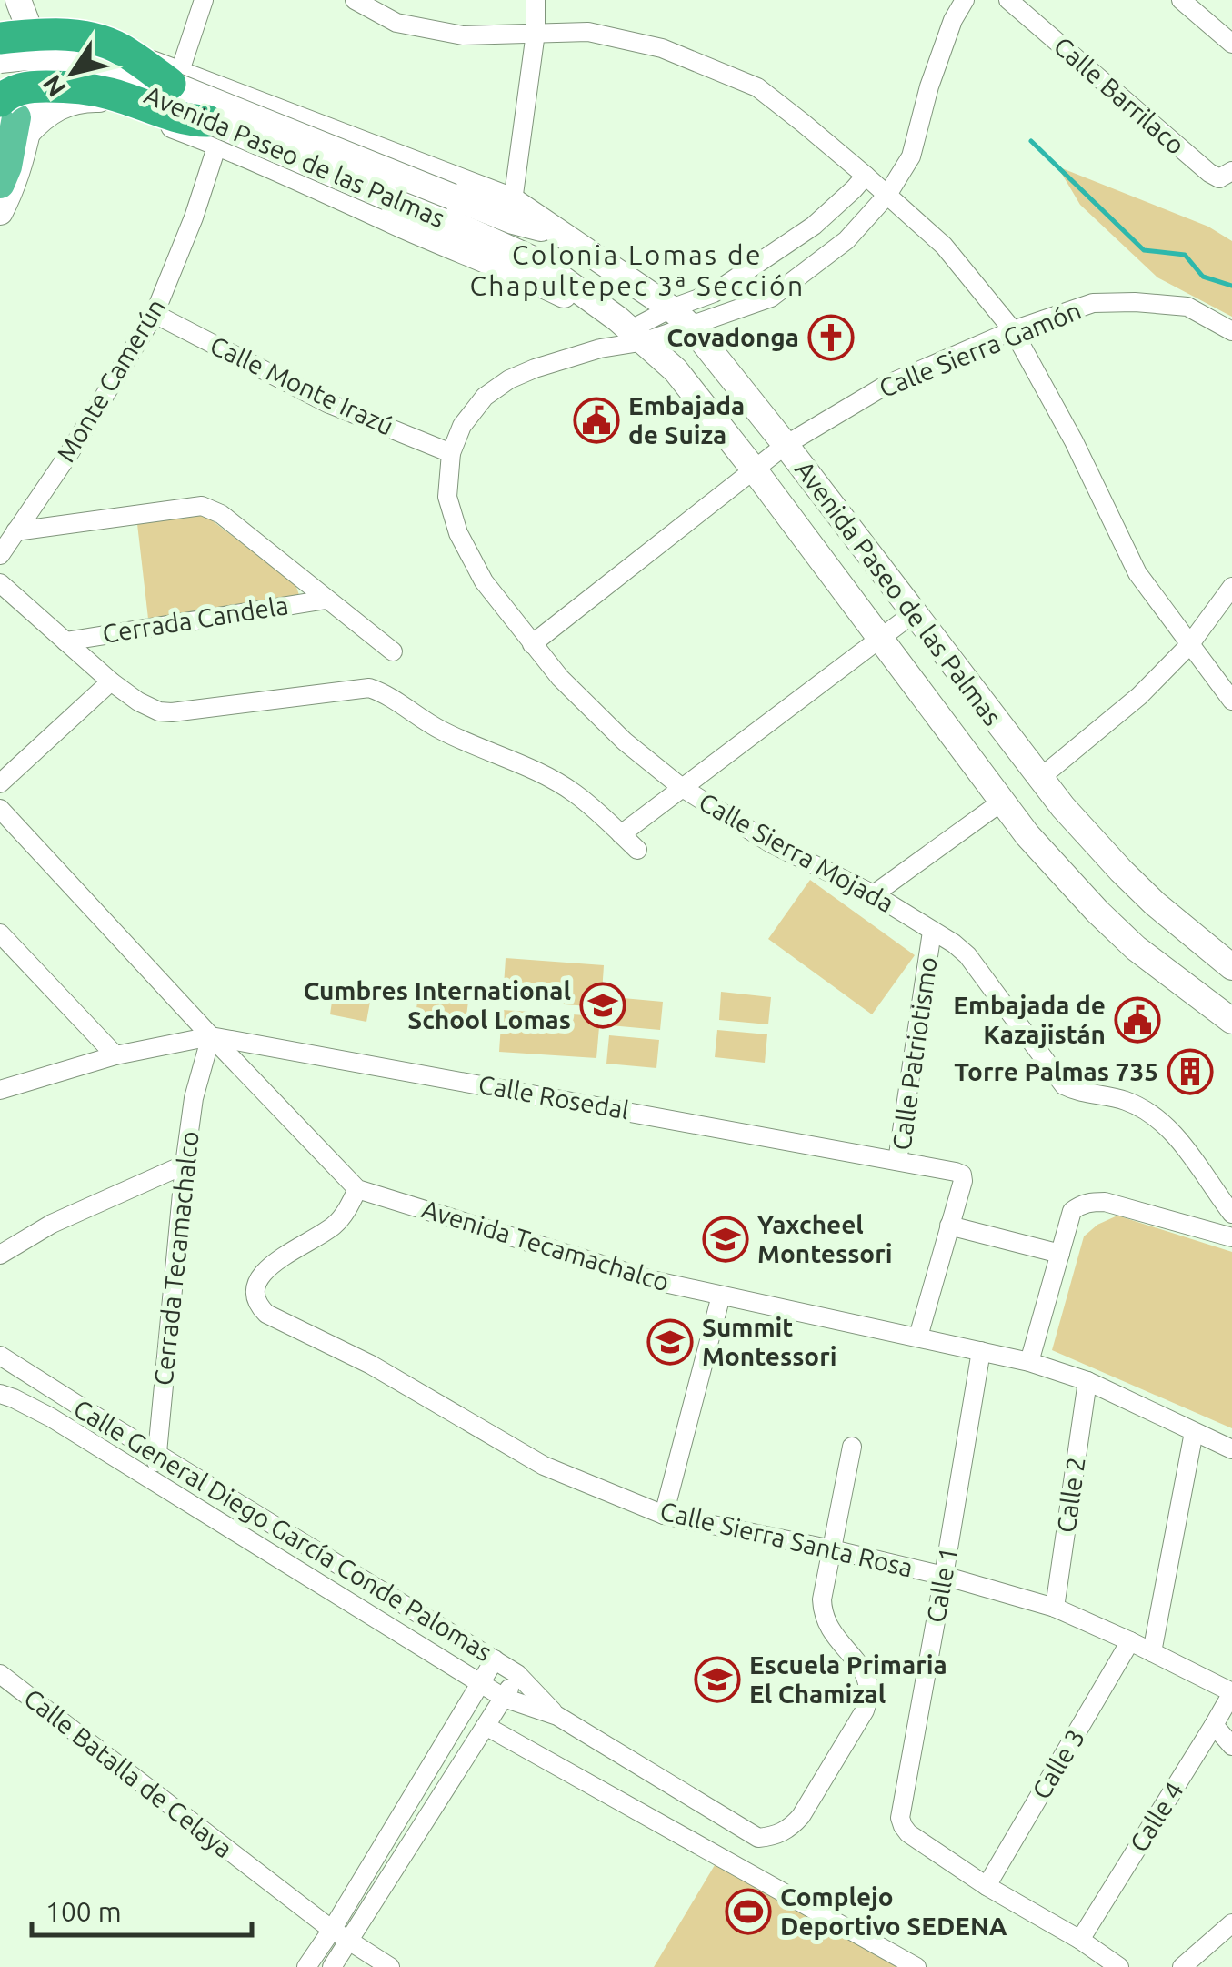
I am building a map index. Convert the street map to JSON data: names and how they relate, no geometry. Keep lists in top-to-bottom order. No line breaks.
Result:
{"streets":{"main road":["Avenida Paseo de las Palmas"],"street":["Calle Barrilaco","Calle Sierra Gamón","Monte Camerún","Calle Monte Irazú","Cerrada Candela","Calle Sierra Mojada","Calle Patriotismo","Calle Rosedal","Avenida Tecamachalco","Cerrada Tecamachalco","Calle 2","Calle General Diego García Conde Palomas","Calle Sierra Santa Rosa","Calle 1","Calle 3","Calle Batalla de Celaya","Calle 4"]},"crossings":[["Avenida Paseo de las Palmas","Calle Sierra Gamón"],["Avenida Paseo de las Palmas","Monte Camerún"],["Avenida Paseo de las Palmas","Calle Sierra Mojada"],["Calle Sierra Gamón","Calle Sierra Mojada"],["Monte Camerún","Calle Monte Irazú"],["Calle Monte Irazú","Calle Sierra Mojada"],["Calle Sierra Mojada","Calle Patriotismo"],["Calle Patriotismo","Calle Rosedal"],["Calle Patriotismo","Avenida Tecamachalco"],["Calle Rosedal","Avenida Tecamachalco"],["Calle Rosedal","Cerrada Tecamachalco"],["Avenida Tecamachalco","Cerrada Tecamachalco"],["Avenida Tecamachalco","Calle 2"],["Avenida Tecamachalco","Calle Sierra Santa Rosa"],["Avenida Tecamachalco","Calle 1"],["Cerrada Tecamachalco","Calle General Diego García Conde Palomas"],["Calle 2","Calle Sierra Santa Rosa"],["Calle General Diego García Conde Palomas","Calle Sierra Santa Rosa"],["Calle Sierra Santa Rosa","Calle 1"],["Calle Sierra Santa Rosa","Calle 3"],["Calle Sierra Santa Rosa","Calle 4"],["Calle 1","Calle 3"]],"districts":["Colonia Lomas de Chapultepec 3ª Sección"],"places":{"church":["Covadonga"],"public building":["Embajada de Suiza","Embajada de Kazajistán"],"school or university":["Cumbres International School Lomas","Yaxcheel Montessori","Summit Montessori","Escuela Primaria El Chamizal"],"building":["Torre Palmas 735"],"sports":["Complejo Deportivo SEDENA"]},"scale_bar":"100 m","north":"bottom left"}
